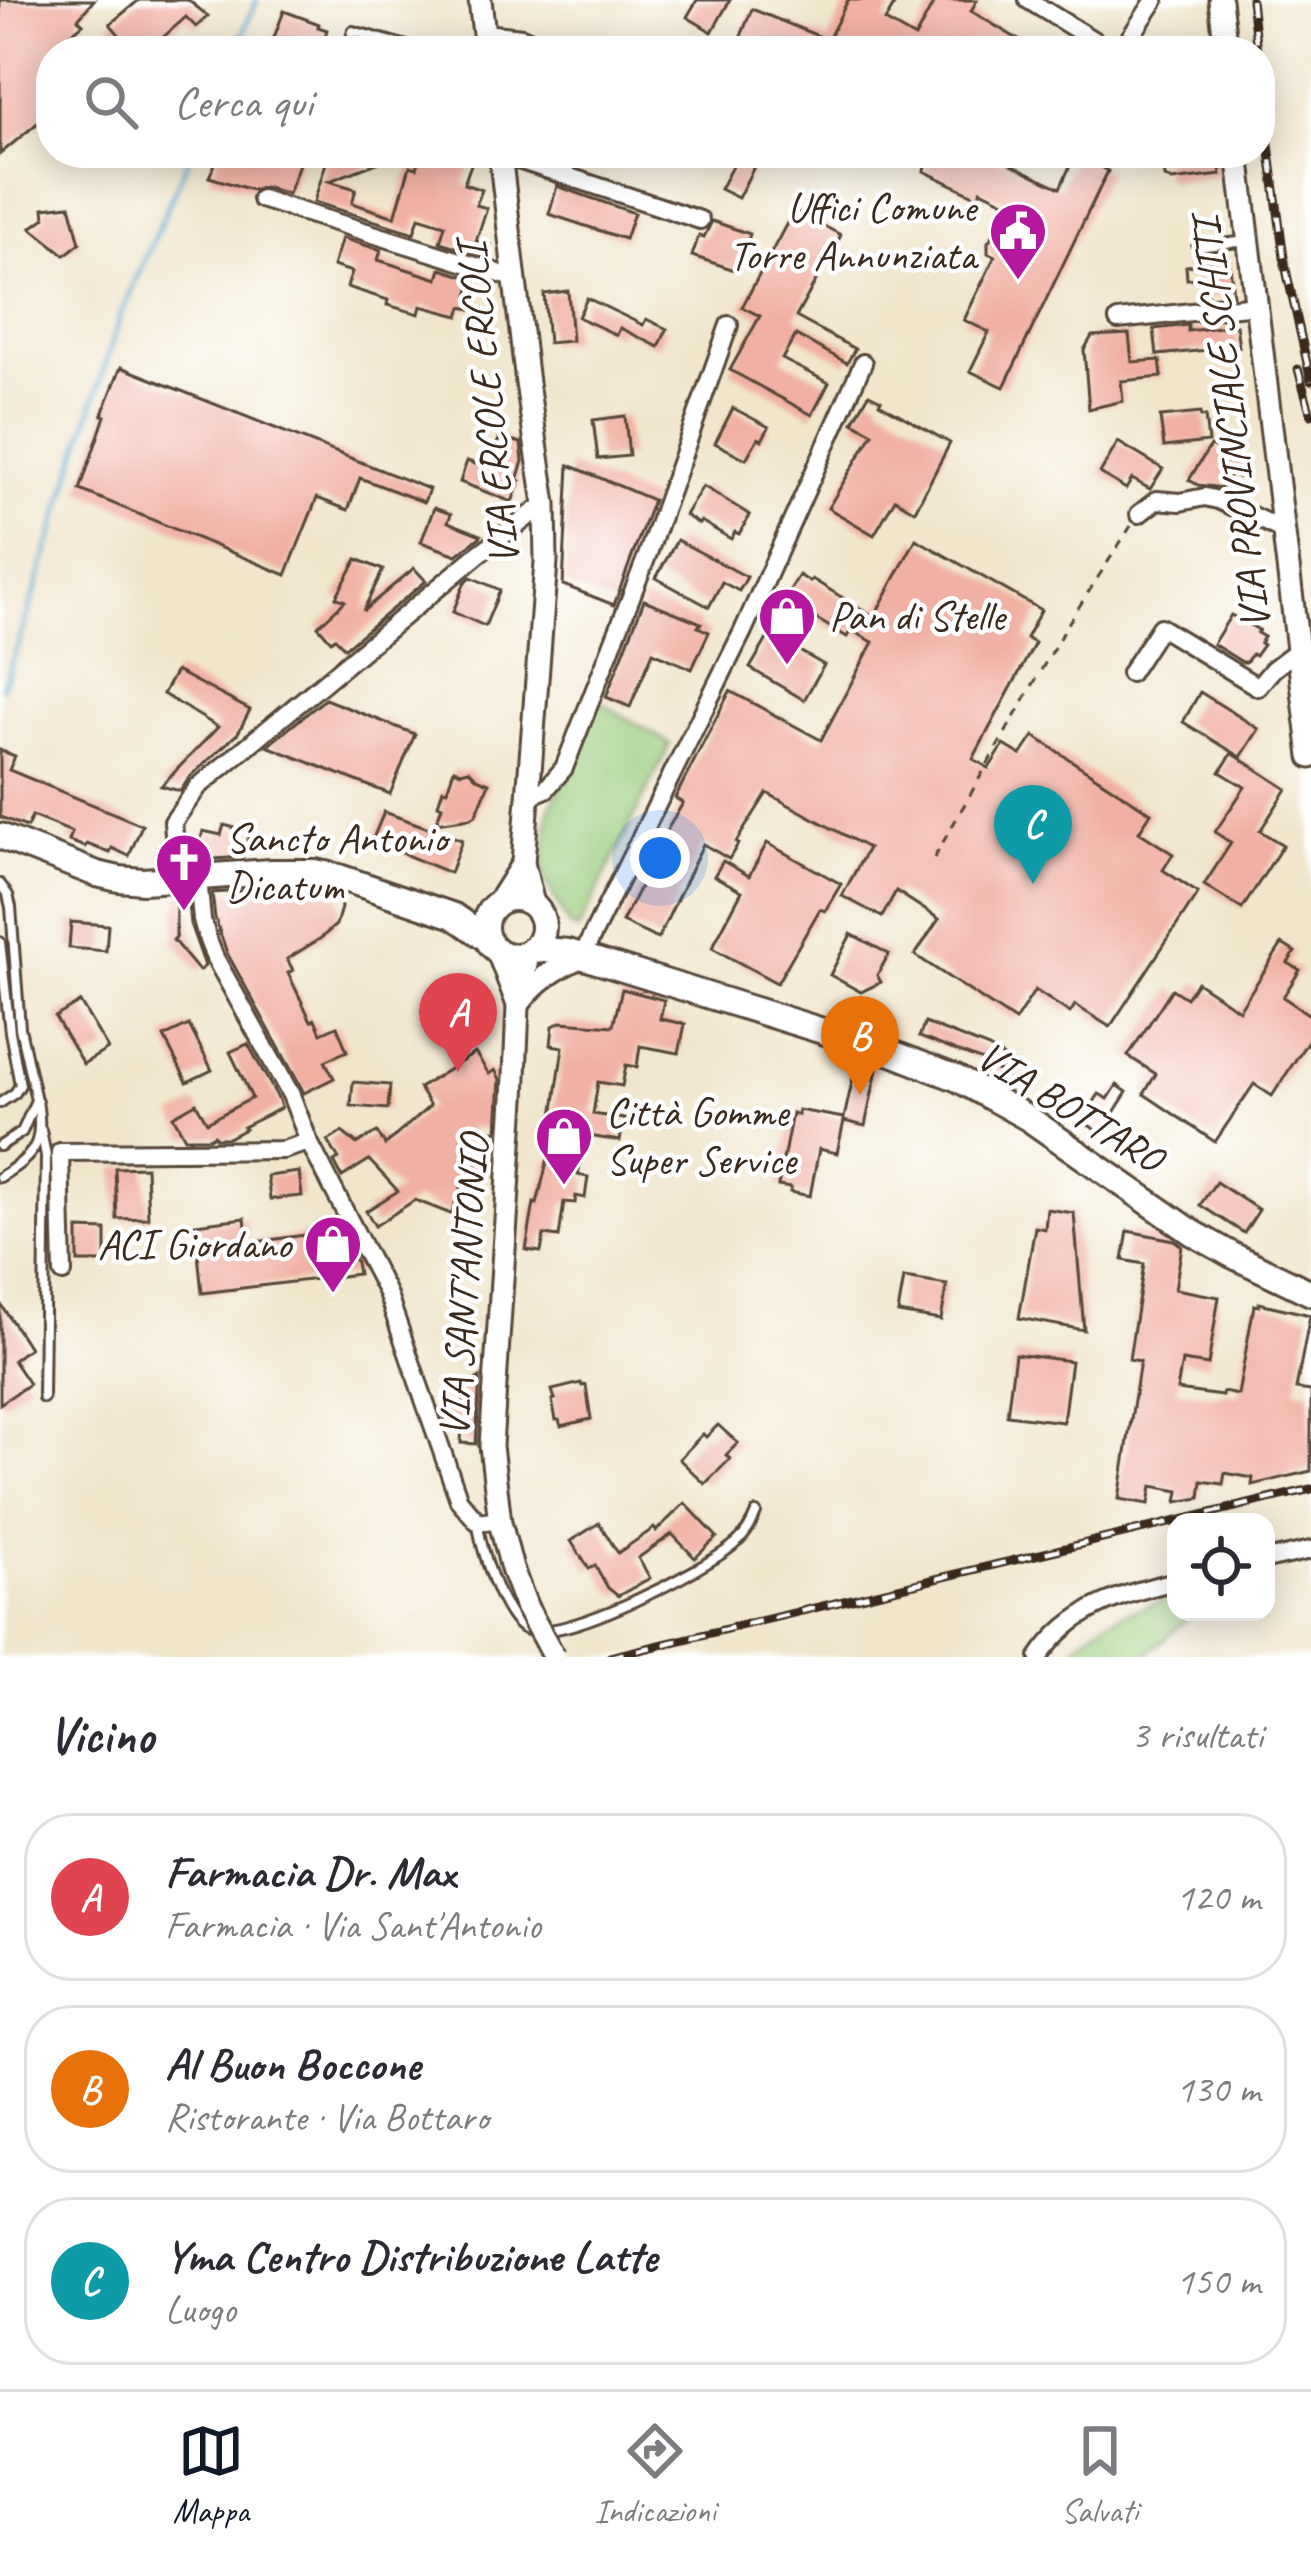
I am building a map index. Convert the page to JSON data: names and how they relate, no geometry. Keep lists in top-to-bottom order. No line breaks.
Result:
{"streets":{"main road":["VIA BOTTARO"],"street":["VIA ERCOLE ERCOLI","VIA PROVINCIALE SCHITI","VIA SANT'ANTONIO"]},"crossings":[["VIA ERCOLE ERCOLI","VIA BOTTARO"],["VIA ERCOLE ERCOLI","VIA SANT'ANTONIO"],["VIA BOTTARO","VIA SANT'ANTONIO"]],"places":{"public building":["Uffici Comune Torre Annunziata"],"shop":["Pan di Stelle","Città Gomme Super Service","ACI Giordano"],"church":["Sancto Antonio Dicatum"]},"page":{"search":"Cerca qui","pins":["C","A","B"],"heading":["Vicino","3 risultati"],"list":[{"mark":"A","name":"Farmacia Dr. Max","note":"Farmacia · Via Sant'Antonio","value":"120 m"},{"mark":"B","name":"Al Buon Boccone","note":"Ristorante · Via Bottaro","value":"130 m"},{"mark":"C","name":"Yma Centro Distribuzione Latte","note":"Luogo","value":"150 m"}],"nav":["Mappa","Indicazioni","Salvati"]}}
